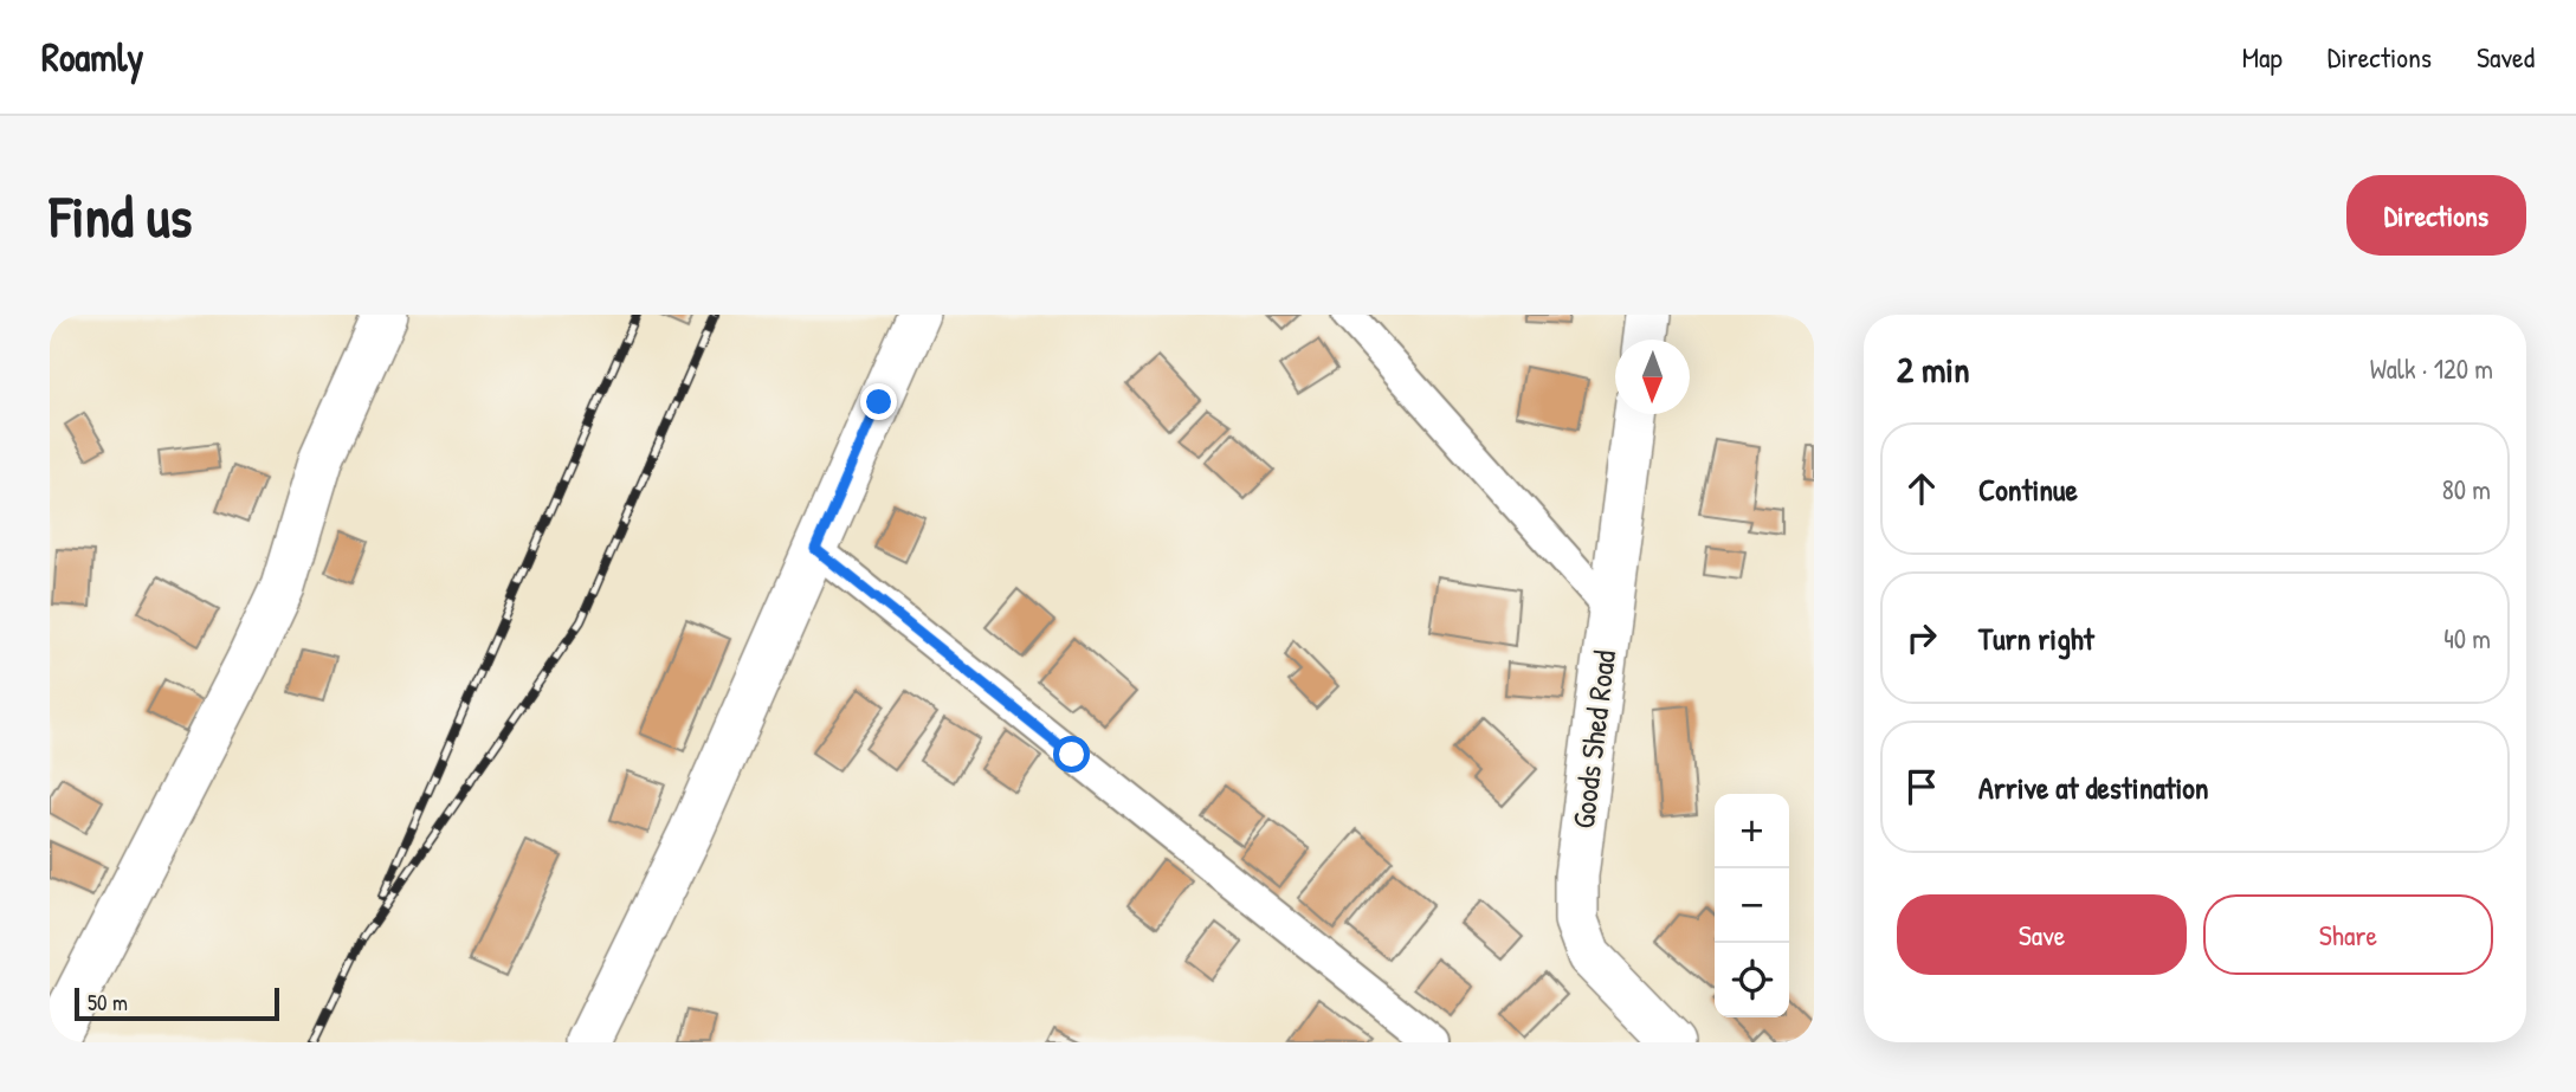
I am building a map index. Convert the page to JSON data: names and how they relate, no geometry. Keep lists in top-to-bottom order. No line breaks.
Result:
{"streets":{"street":["Goods Shed Road"]},"scale_bar":"50 m","north":"bottom","page":{"header":"Roamly","nav":["Map","Directions","Saved"],"buttons":["Directions",["Save","Share"]],"title":"Find us","heading":["2 min","Walk · 120 m"],"list":[["Continue","80 m"],["Turn right","40 m"],"Arrive at destination"],"map_buttons":["+","−"],"scale":"50 m"}}
